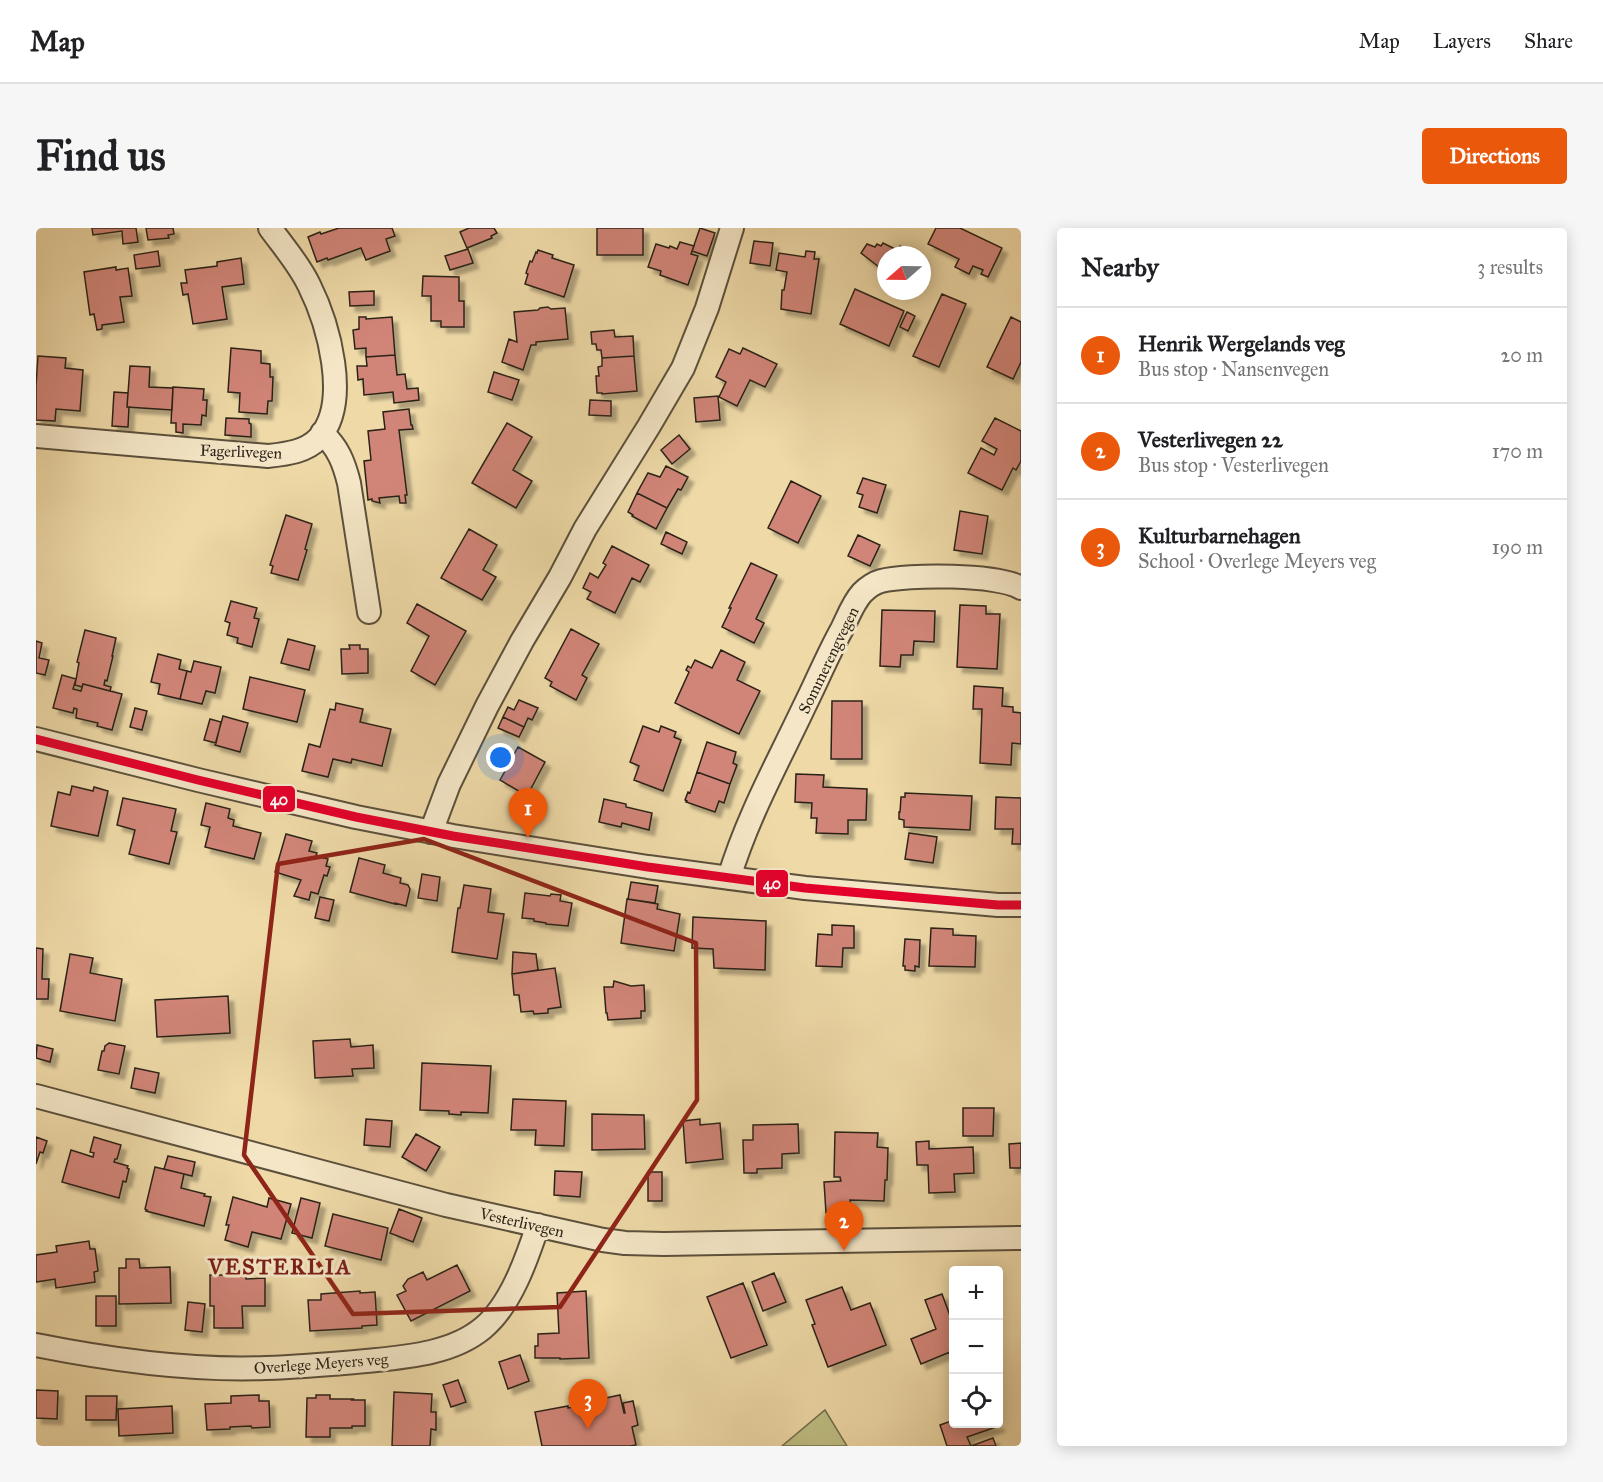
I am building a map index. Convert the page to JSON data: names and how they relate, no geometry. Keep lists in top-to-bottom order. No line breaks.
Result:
{"streets":{"street":["Fagerlivegen","Sommerengvegen","Vesterlivegen","Overlege Meyers veg"]},"crossings":[["Vesterlivegen","Overlege Meyers veg"]],"districts":["VESTERLIA"],"lines":["transit line 40"],"north":"left","page":{"header":"Map","nav":["Map","Layers","Share"],"buttons":"Directions","title":"Find us","heading":["Nearby","3 results"],"list":[{"mark":"1","name":"Henrik Wergelands veg","note":"Bus stop · Nansenvegen","value":"20 m"},{"mark":"2","name":"Vesterlivegen 22","note":"Bus stop · Vesterlivegen","value":"170 m"},{"mark":"3","name":"Kulturbarnehagen","note":"School · Overlege Meyers veg","value":"190 m"}],"pins":["1","2","3"],"map_buttons":["+","−"]}}
